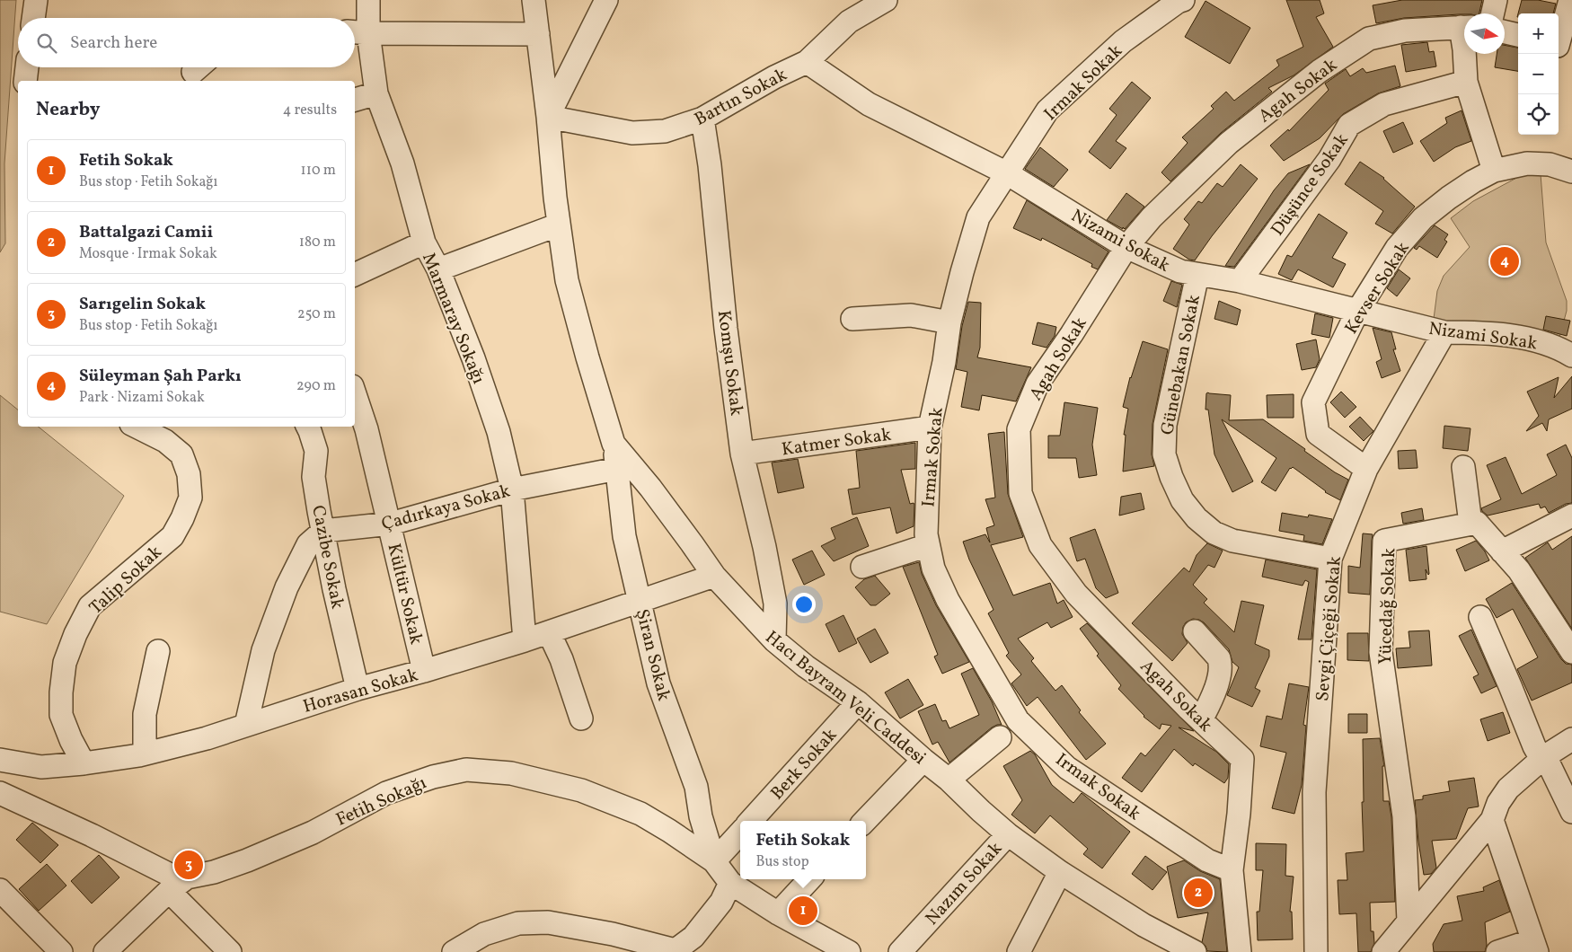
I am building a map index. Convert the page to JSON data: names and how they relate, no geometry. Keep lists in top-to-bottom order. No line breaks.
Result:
{"streets":{"street":["Irmak Sokak","Agah Sokak","Bartın Sokak","Düşünce Sokak","Nizami Sokak","Kevser Sokak","Marmaray Sokağı","Komşu Sokak","Günebakan Sokak","Katmer Sokak","Çadırkaya Sokak","Cazibe Sokak","Talip Sokak","Kültür Sokak","Yücedağ Sokak","Sevgi Çiçeği Sokak","Şiran Sokak","Horasan Sokak","Hacı Bayram Veli Caddesi","Berk Sokak","Fetih Sokağı","Nazım Sokak"]},"crossings":[["Irmak Sokak","Agah Sokak"],["Irmak Sokak","Nizami Sokak"],["Irmak Sokak","Katmer Sokak"],["Agah Sokak","Nizami Sokak"],["Bartın Sokak","Nizami Sokak"],["Bartın Sokak","Komşu Sokak"],["Bartın Sokak","Hacı Bayram Veli Caddesi"],["Düşünce Sokak","Nizami Sokak"],["Nizami Sokak","Kevser Sokak"],["Nizami Sokak","Günebakan Sokak"],["Nizami Sokak","Sevgi Çiçeği Sokak"],["Kevser Sokak","Sevgi Çiçeği Sokak"],["Marmaray Sokağı","Çadırkaya Sokak"],["Marmaray Sokağı","Horasan Sokak"],["Komşu Sokak","Katmer Sokak"],["Komşu Sokak","Hacı Bayram Veli Caddesi"],["Günebakan Sokak","Sevgi Çiçeği Sokak"],["Çadırkaya Sokak","Cazibe Sokak"],["Çadırkaya Sokak","Kültür Sokak"],["Çadırkaya Sokak","Şiran Sokak"],["Cazibe Sokak","Horasan Sokak"],["Talip Sokak","Horasan Sokak"],["Kültür Sokak","Horasan Sokak"],["Şiran Sokak","Horasan Sokak"],["Şiran Sokak","Hacı Bayram Veli Caddesi"],["Şiran Sokak","Fetih Sokağı"],["Horasan Sokak","Hacı Bayram Veli Caddesi"],["Hacı Bayram Veli Caddesi","Berk Sokak"],["Hacı Bayram Veli Caddesi","Nazım Sokak"]],"north":"right","page":{"map_buttons":["+","−"],"search":"Search here","heading":["Nearby","4 results"],"list":[{"mark":"1","name":"Fetih Sokak","note":"Bus stop · Fetih Sokağı","value":"110 m"},{"mark":"2","name":"Battalgazi Camii","note":"Mosque · Irmak Sokak","value":"180 m"},{"mark":"3","name":"Sarıgelin Sokak","note":"Bus stop · Fetih Sokağı","value":"250 m"},{"mark":"4","name":"Süleyman Şah Parkı","note":"Park · Nizami Sokak","value":"290 m"}],"pins":["4","3","2","1"],"popup":["Fetih Sokak","Bus stop"]}}
